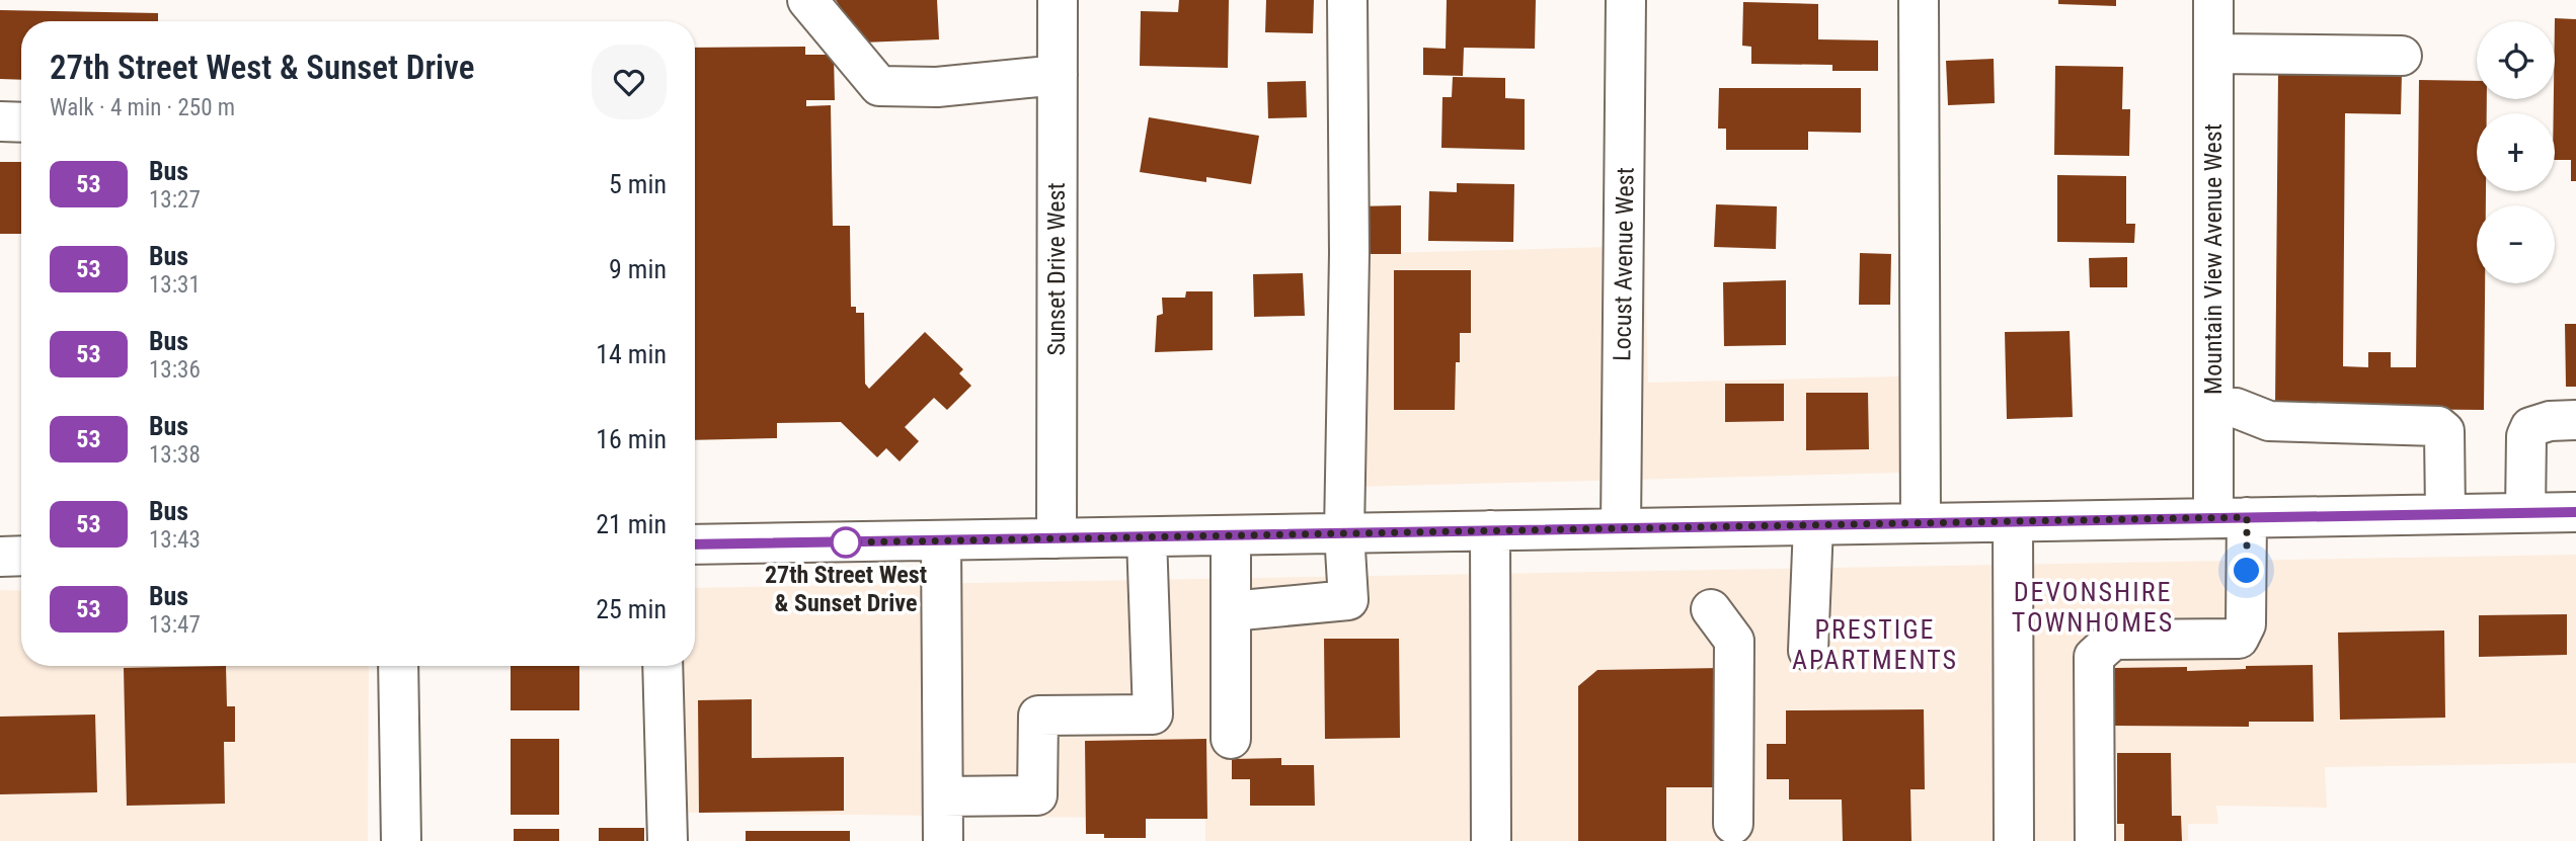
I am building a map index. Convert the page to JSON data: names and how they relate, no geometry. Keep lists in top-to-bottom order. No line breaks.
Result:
{"streets":{"street":["Mountain View Avenue West","Locust Avenue West","Sunset Drive West"]},"districts":["DEVONSHIRE TOWNHOMES","PRESTIGE APARTMENTS"],"places":["27th Street West & Sunset Drive"],"lines":["bus line 53"],"page":{"map_buttons":["+","−"],"heading":["27th Street West & Sunset Drive","Walk · 4 min · 250 m"],"list":[{"mark":"53","name":"Bus","note":"13:27","value":"5 min"},{"mark":"53","name":"Bus","note":"13:31","value":"9 min"},{"mark":"53","name":"Bus","note":"13:36","value":"14 min"},{"mark":"53","name":"Bus","note":"13:38","value":"16 min"},{"mark":"53","name":"Bus","note":"13:43","value":"21 min"},{"mark":"53","name":"Bus","note":"13:47","value":"25 min"}]}}
